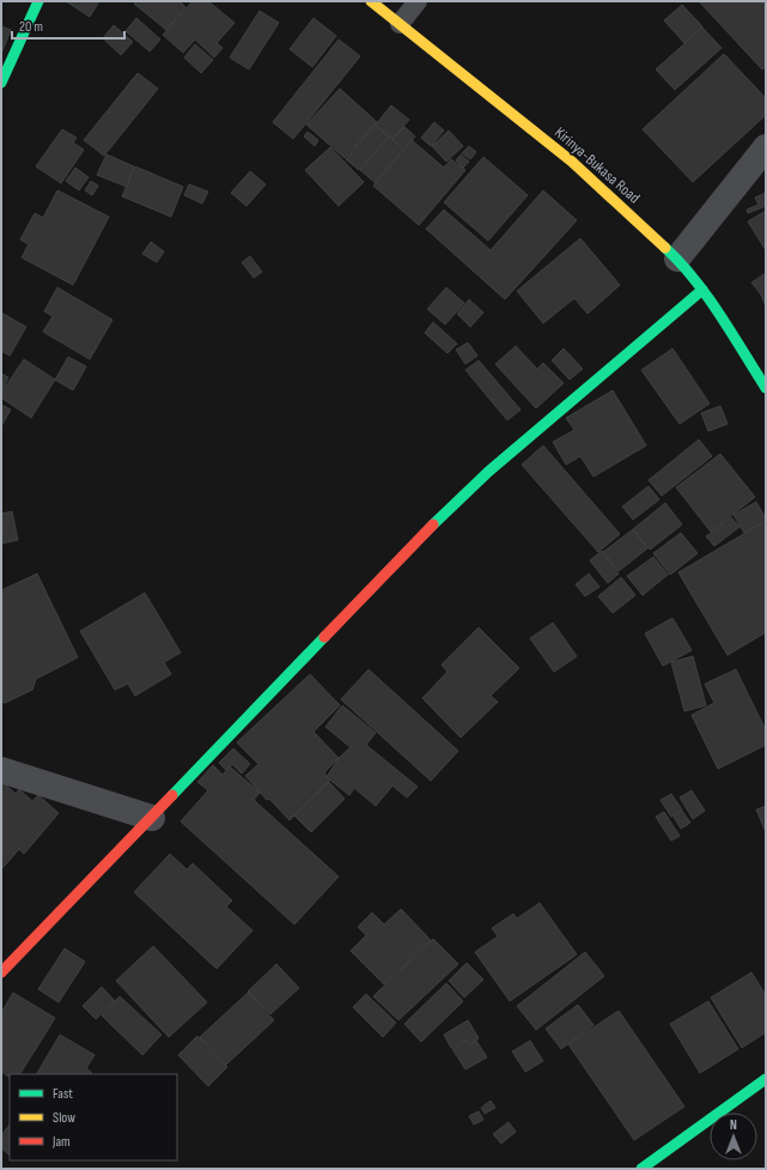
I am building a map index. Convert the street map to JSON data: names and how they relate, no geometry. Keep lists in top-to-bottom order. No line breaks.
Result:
{"streets":{"street":["Kirinya-Bukasa Road"]},"legend":["Fast","Slow","Jam"],"scale_bar":"20 m","north":"top"}
